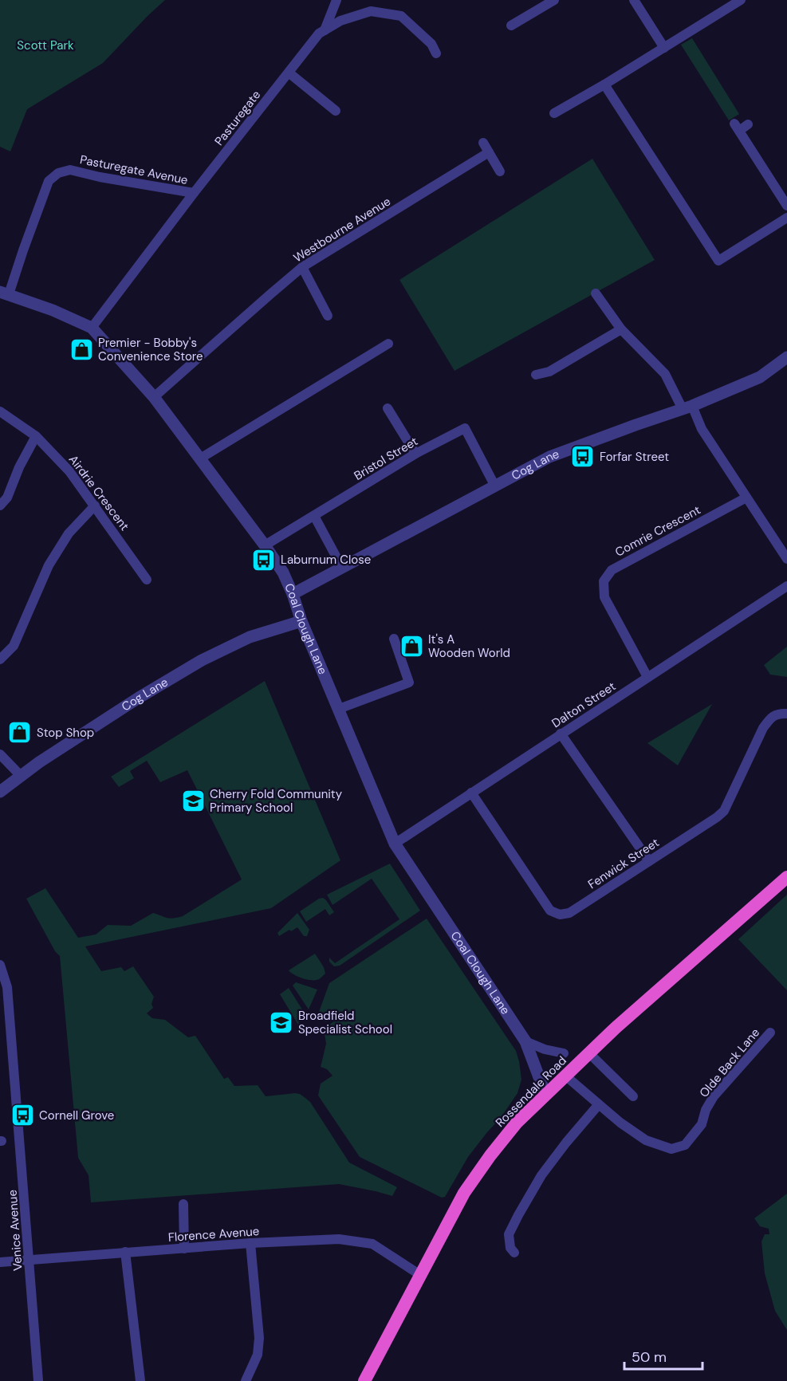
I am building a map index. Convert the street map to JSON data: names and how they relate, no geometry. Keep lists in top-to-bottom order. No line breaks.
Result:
{"streets":{"highway":["Rossendale Road"],"street":["Pasturegate","Pasturegate Avenue","Westbourne Avenue","Bristol Street","Cog Lane","Airdrie Crescent","Comrie Crescent","Coal Clough Lane","Dalton Street","Fenwick Street","Olde Back Lane","Venice Avenue","Florence Avenue"]},"crossings":[["Pasturegate","Pasturegate Avenue"],["Pasturegate","Coal Clough Lane"],["Pasturegate Avenue","Coal Clough Lane"],["Westbourne Avenue","Coal Clough Lane"],["Bristol Street","Cog Lane"],["Bristol Street","Coal Clough Lane"],["Cog Lane","Coal Clough Lane"],["Comrie Crescent","Dalton Street"],["Coal Clough Lane","Dalton Street"],["Coal Clough Lane","Rossendale Road"],["Dalton Street","Fenwick Street"],["Olde Back Lane","Rossendale Road"],["Rossendale Road","Florence Avenue"],["Venice Avenue","Florence Avenue"]],"parks":["Scott Park"],"places":{"shop":["Premier - Bobby's Convenience Store","It's A Wooden World","Stop Shop"],"bus stop":["Forfar Street","Laburnum Close","Cornell Grove"],"school or university":["Cherry Fold Community Primary School","Broadfield Specialist School"]},"scale_bar":"50 m"}
